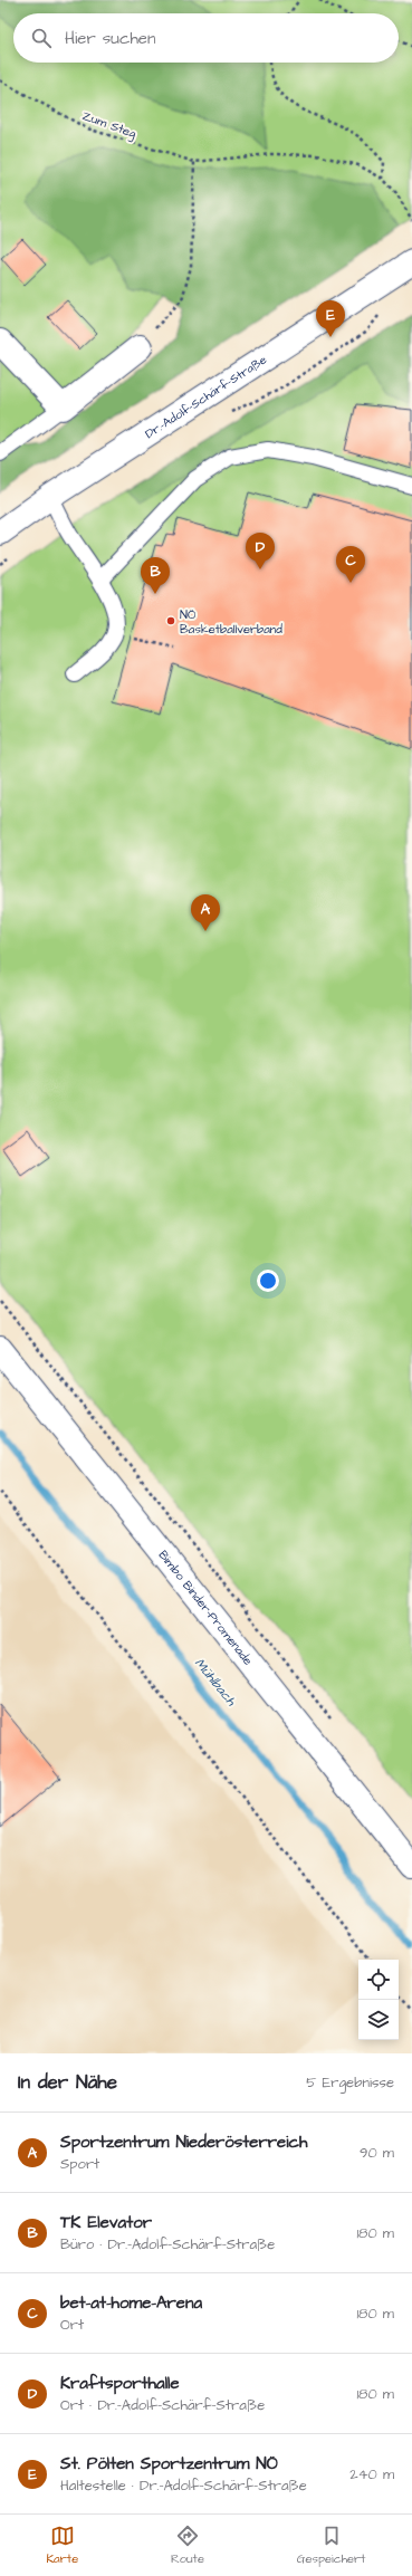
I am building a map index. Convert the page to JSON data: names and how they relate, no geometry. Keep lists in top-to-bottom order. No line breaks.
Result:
{"streets":{"street":["Dr.-Adolf-Schärf-Straße","Bimbo Binder-Promenade"],"path":["Zum Steg"]},"water":["Mühlbach"],"places":["NÖ Basketballverband"],"page":{"search":"Hier suchen","pins":["E","D","C","B","A"],"heading":["In der Nähe","5 Ergebnisse"],"list":[{"mark":"A","name":"Sportzentrum Niederösterreich","note":"Sport","value":"90 m"},{"mark":"B","name":"TK Elevator","note":"Büro · Dr.-Adolf-Schärf-Straße","value":"180 m"},{"mark":"C","name":"bet-at-home-Arena","note":"Ort","value":"180 m"},{"mark":"D","name":"Kraftsporthalle","note":"Ort · Dr.-Adolf-Schärf-Straße","value":"180 m"},{"mark":"E","name":"St. Pölten Sportzentrum NÖ","note":"Haltestelle · Dr.-Adolf-Schärf-Straße","value":"240 m"}],"nav":["Karte","Route","Gespeichert"]}}
